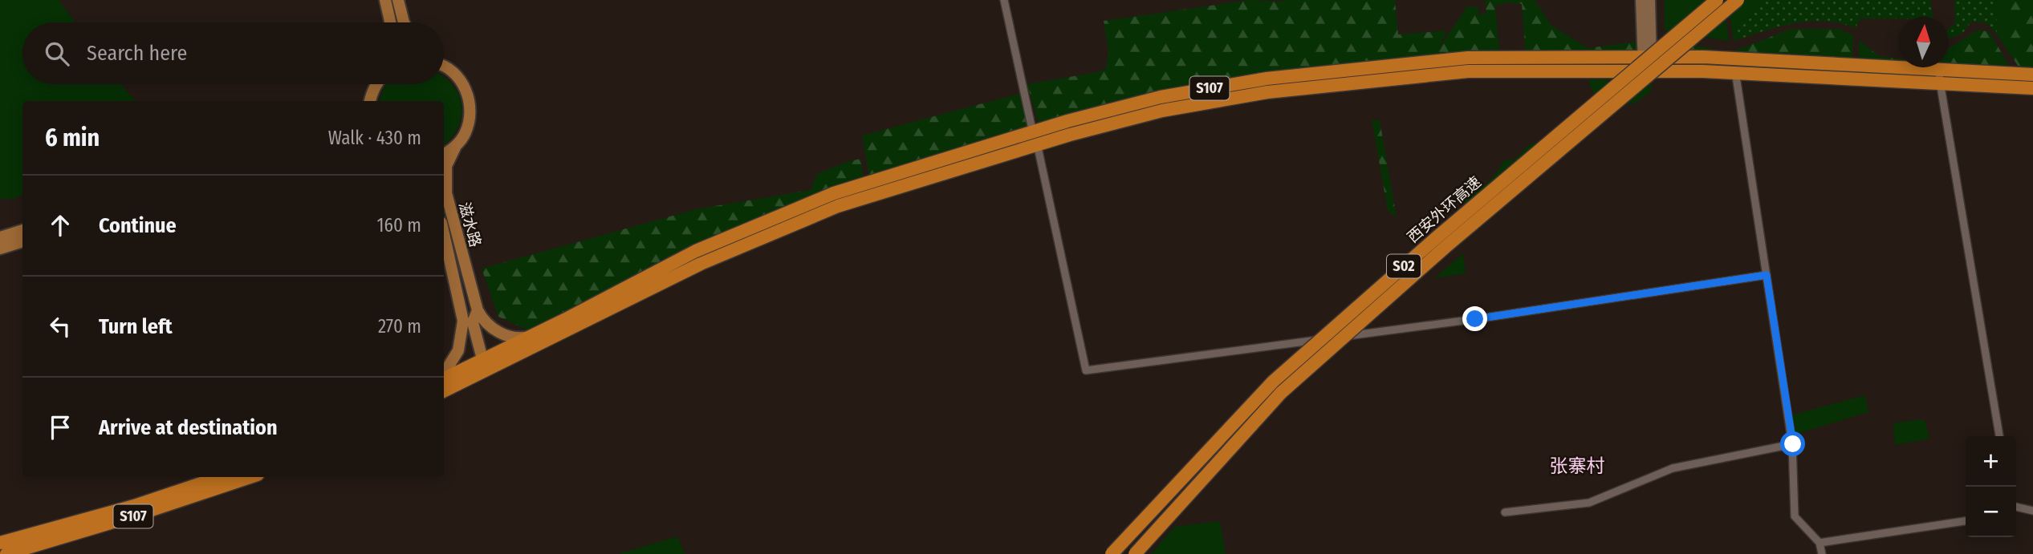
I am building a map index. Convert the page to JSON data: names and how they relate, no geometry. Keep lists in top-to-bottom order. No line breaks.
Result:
{"streets":{"highway":["S107","西安外环高速","S02"],"main road":["滋水路"]},"districts":["张寨村"],"north":"top","page":{"search":"Search here","heading":["6 min","Walk · 430 m"],"list":[["Continue","160 m"],["Turn left","270 m"],"Arrive at destination"],"map_buttons":["+","−"]}}
